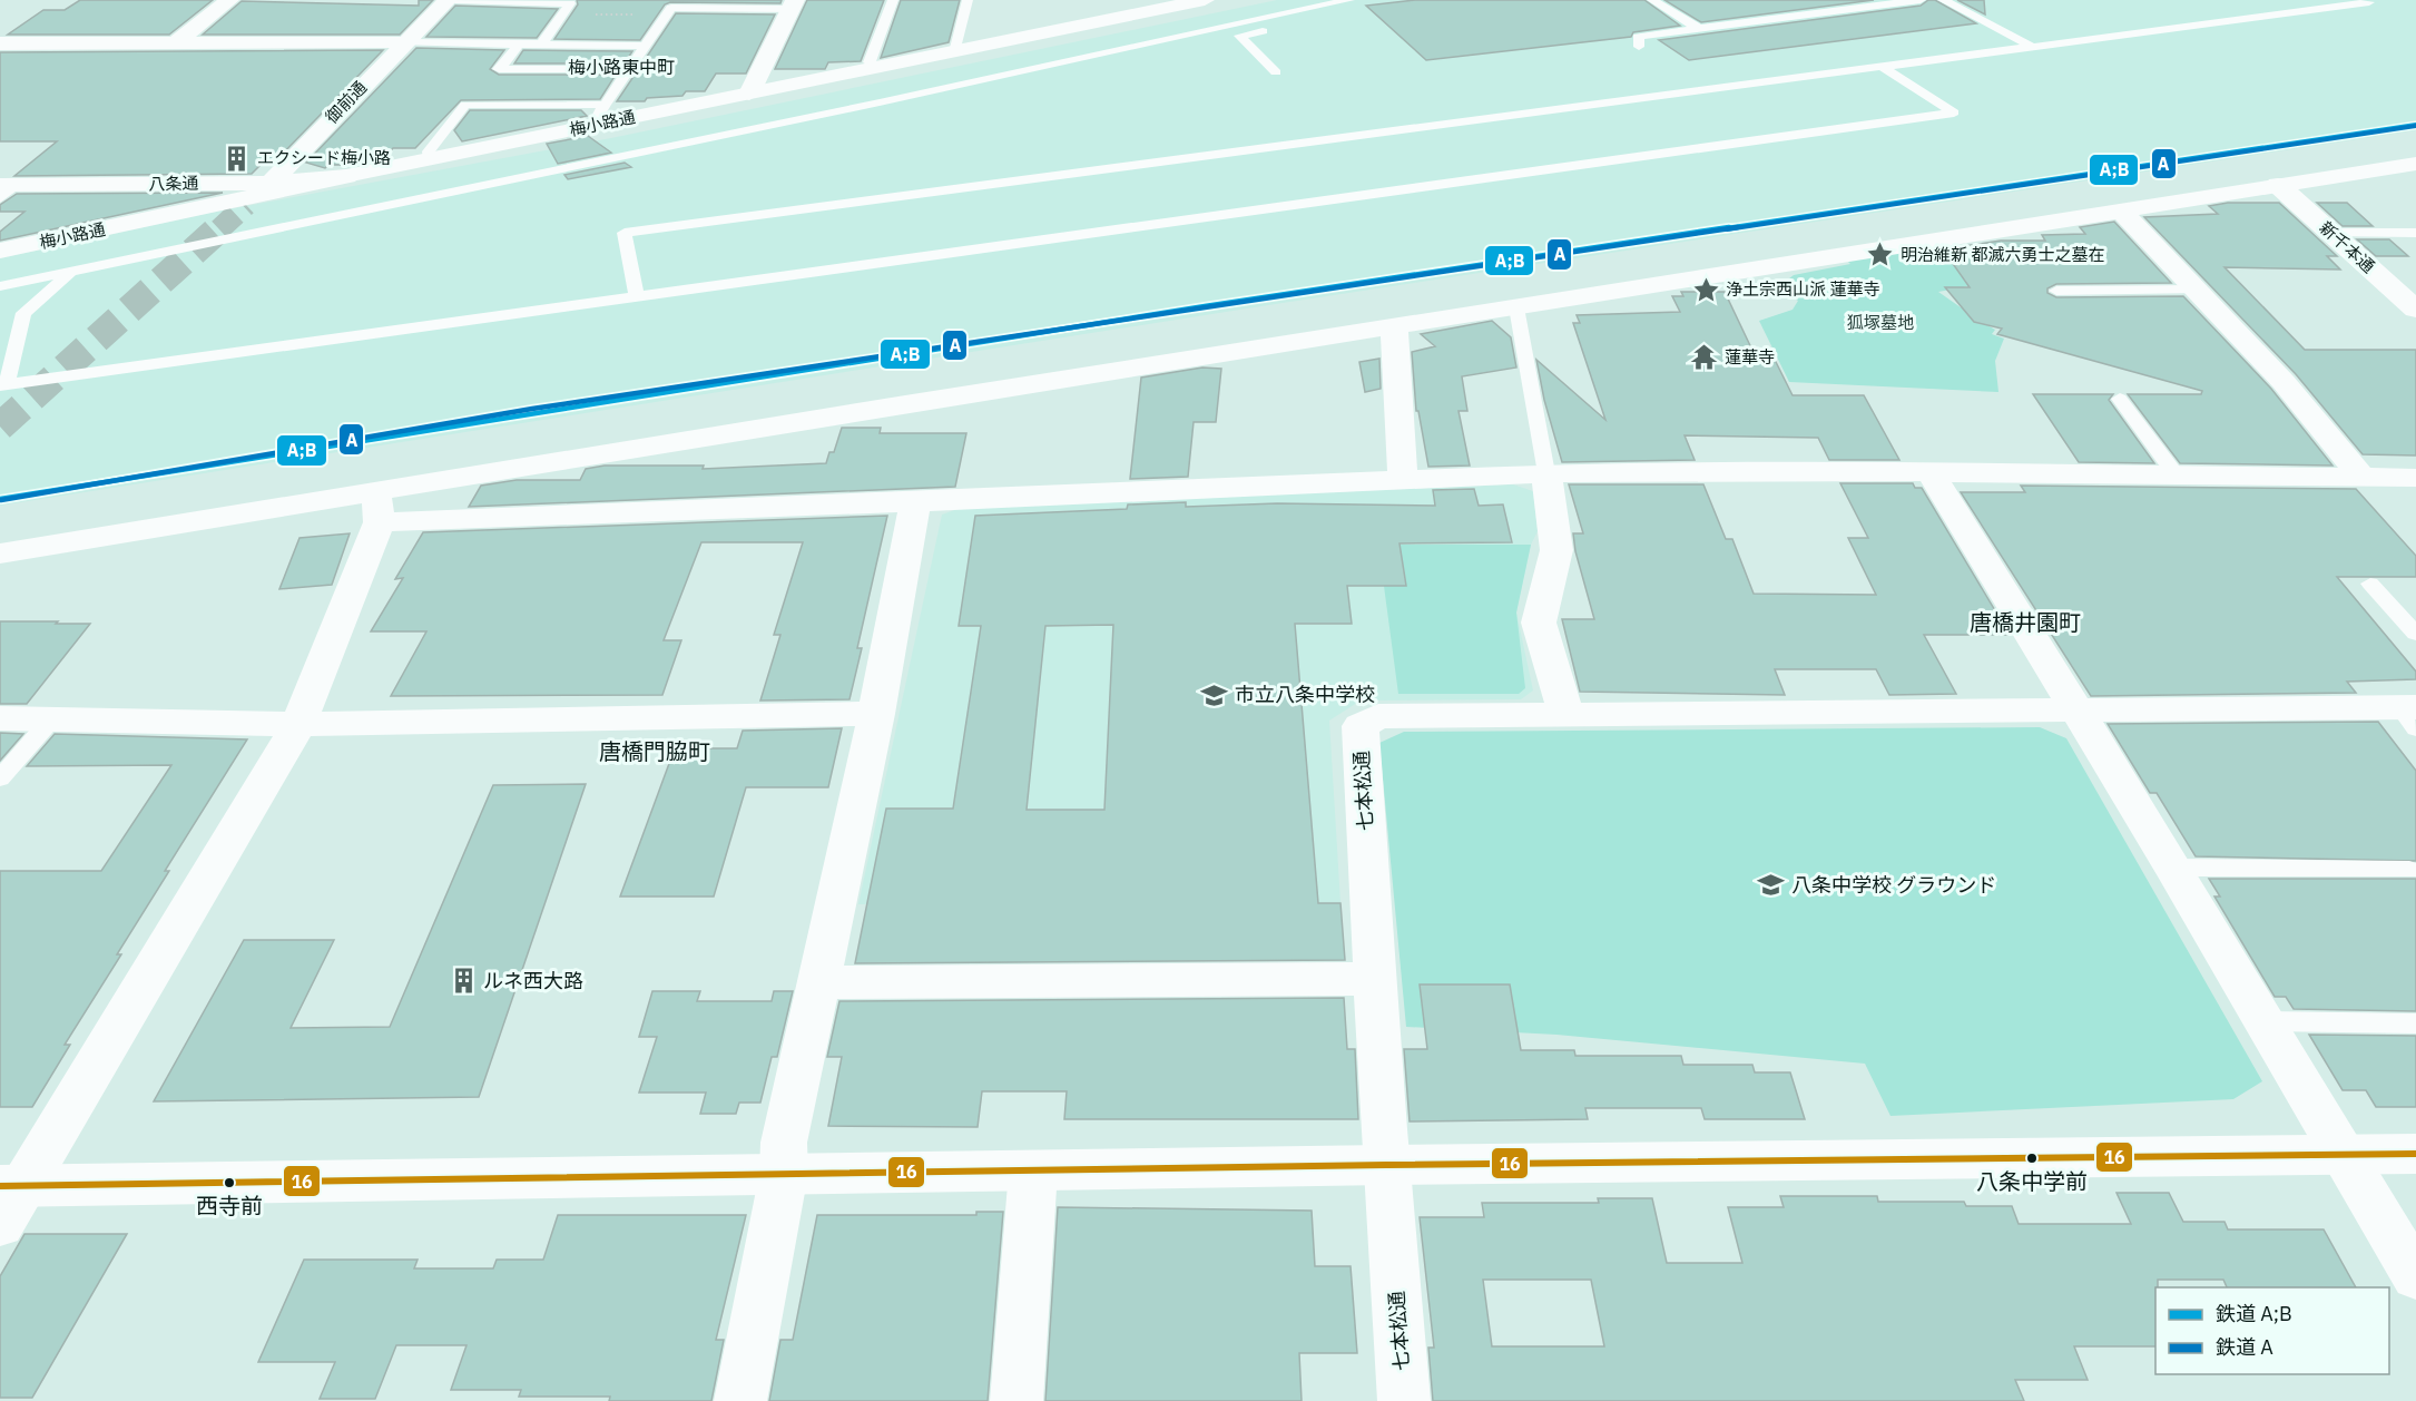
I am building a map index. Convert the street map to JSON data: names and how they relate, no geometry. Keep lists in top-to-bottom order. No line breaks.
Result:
{"streets":{"street":["御前通","梅小路通","八条通","新千本通","七本松通"]},"crossings":[["御前通","梅小路通"],["御前通","八条通"],["梅小路通","八条通"]],"districts":["梅小路東中町","唐橋井園町","唐橋門脇町"],"parks":["狐塚墓地"],"places":{"building":["エクシード梅小路","ルネ西大路"],"place":["明治維新 都滅六勇士之墓在","浄土宗西山派 蓮華寺"],"temple":["蓮華寺"],"school or university":["市立八条中学校","八条中学校 グラウンド"],"other":["八条中学前","西寺前"]},"lines":["rail line A;B","rail line A","transit line 16"],"legend":["鉄道 A;B","鉄道 A"]}
